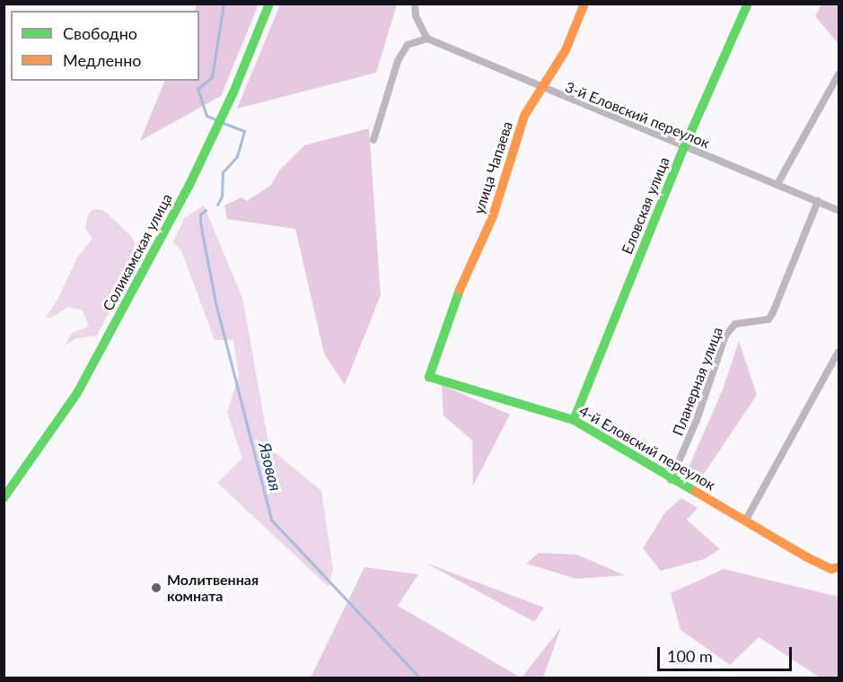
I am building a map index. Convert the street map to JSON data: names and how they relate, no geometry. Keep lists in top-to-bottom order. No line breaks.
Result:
{"streets":{"street":["3-й Еловский переулок","улица Чапаева","Еловская улица","Соликамская улица","Планерная улица","4-й Еловский переулок"]},"crossings":[["3-й Еловский переулок","улица Чапаева"],["3-й Еловский переулок","Еловская улица"],["3-й Еловский переулок","Планерная улица"],["улица Чапаева","4-й Еловский переулок"],["Еловская улица","4-й Еловский переулок"],["Планерная улица","4-й Еловский переулок"]],"water":["Язовая"],"places":["Молитвенная комната"],"legend":["Свободно","Медленно"],"scale_bar":"100 m"}
